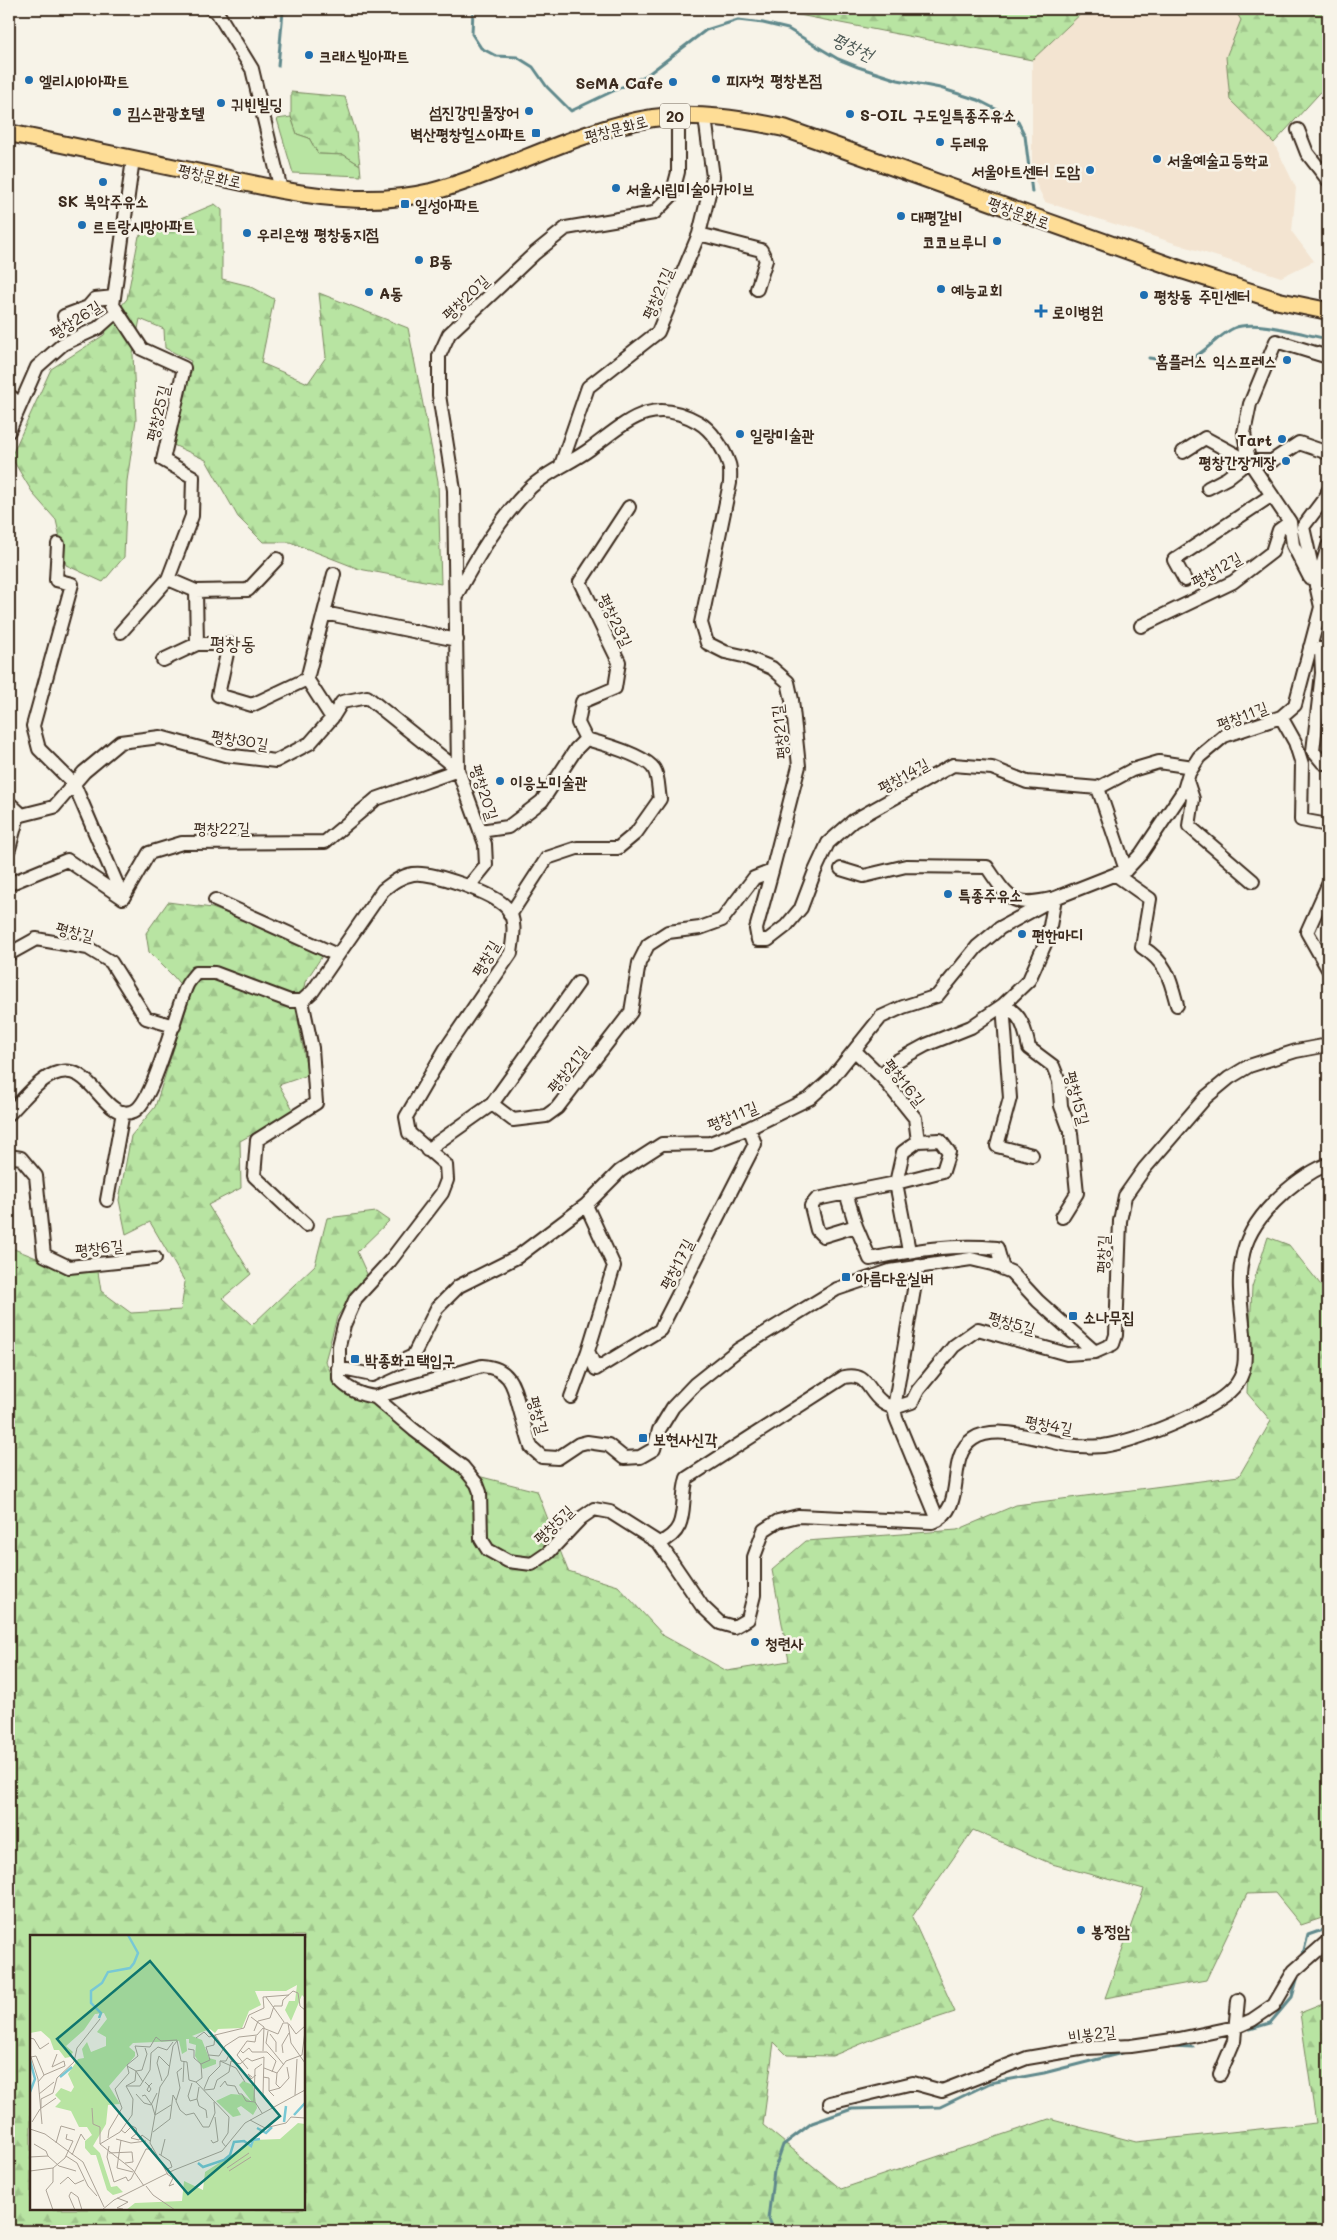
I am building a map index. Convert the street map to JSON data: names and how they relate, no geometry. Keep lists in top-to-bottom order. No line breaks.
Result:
{"streets":{"main road":["20","평창문화로"],"street":["평창21길","평창20길","평창26길","평창25길","평창12길","평창23길","평창11길","평창30길","평창14길","평창22길","평창길","평창16길","평창15길","평창6길","평창17길","평창5길","평창4길","비봉2길"]},"crossings":[["평창문화로","평창21길"],["평창문화로","평창20길"],["평창문화로","평창25길"],["평창21길","평창20길"],["평창21길","평창14길"],["평창20길","평창30길"],["평창20길","평창22길"],["평창26길","평창25길"],["평창11길","평창길"],["평창11길","평창16길"],["평창11길","평창17길"],["평창30길","평창22길"],["평창길","평창5길"],["평창5길","평창4길"]],"districts":["평창동"],"water":["평창천"],"places":{"other":["크래스빌아파트","피자헛 평창본점","엘리시아아파트","SeMA Cafe","귀빈빌딩","섬진강민물장어","킴스관광호텔","S-OIL 구도일특종주유소","두레유","서울예술고등학교","서울아트센터 도암","SK 북악주유소","서울시립미술아카이브","대평갈비","르트랑시망아파트","우리은행 평창동지점","코코브루니","B동","예능교회","A동","평창동 주민센터","홈플러스 익스프레스","일랑미술관","Tart","평창간장게장","이응노미술관","특종주유소","편한마디","청련사","봉정암"],"transit":["벽산평창힐스아파트","일성아파트","아름다운실버","소나무집","박종화고택입구","보현사신각"],"health":["로이병원"]}}
